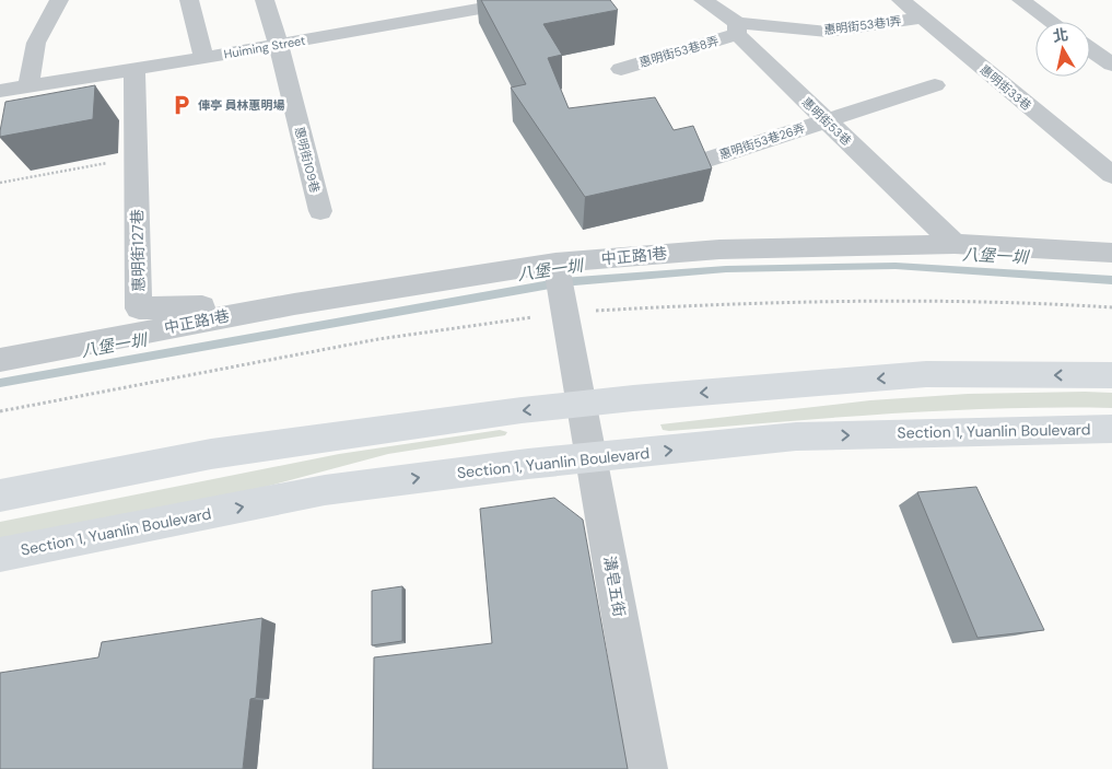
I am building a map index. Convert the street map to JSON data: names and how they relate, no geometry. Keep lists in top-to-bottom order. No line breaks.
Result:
{"streets":{"main road":["Section 1, Yuanlin Boulevard"],"street":["惠明街53巷1弄","Huiming Street","惠明街53巷8弄","惠明街33巷","惠明街53巷","惠明街53巷26弄","惠明街109巷","惠明街127巷","中正路1巷","溝皂五街"]},"crossings":[["惠明街53巷1弄","惠明街53巷8弄"],["惠明街53巷1弄","惠明街33巷"],["惠明街53巷1弄","惠明街53巷"],["Huiming Street","惠明街109巷"],["Huiming Street","惠明街127巷"],["惠明街53巷8弄","惠明街53巷"],["惠明街53巷","惠明街53巷26弄"],["惠明街53巷","中正路1巷"],["惠明街127巷","中正路1巷"],["中正路1巷","溝皂五街"],["Section 1, Yuanlin Boulevard","溝皂五街"]],"water":["八堡一圳"],"places":{"parking":["俥亭 員林惠明場"]},"north":"top"}
